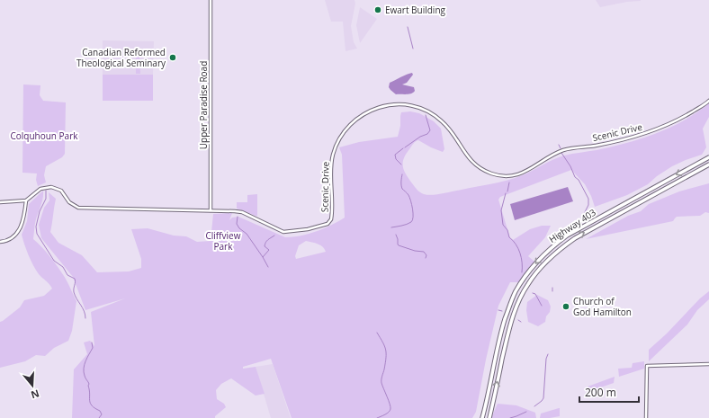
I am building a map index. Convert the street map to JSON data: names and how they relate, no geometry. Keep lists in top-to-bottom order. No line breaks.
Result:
{"streets":{"highway":["Highway 403"],"street":["Upper Paradise Road","Scenic Drive"]},"crossings":[["Upper Paradise Road","Scenic Drive"]],"parks":["Colquhoun Park","Cliffview Park"],"places":["Ewart Building","Canadian Reformed Theological Seminary","Church of God Hamilton"],"scale_bar":"200 m","north":"bottom"}
